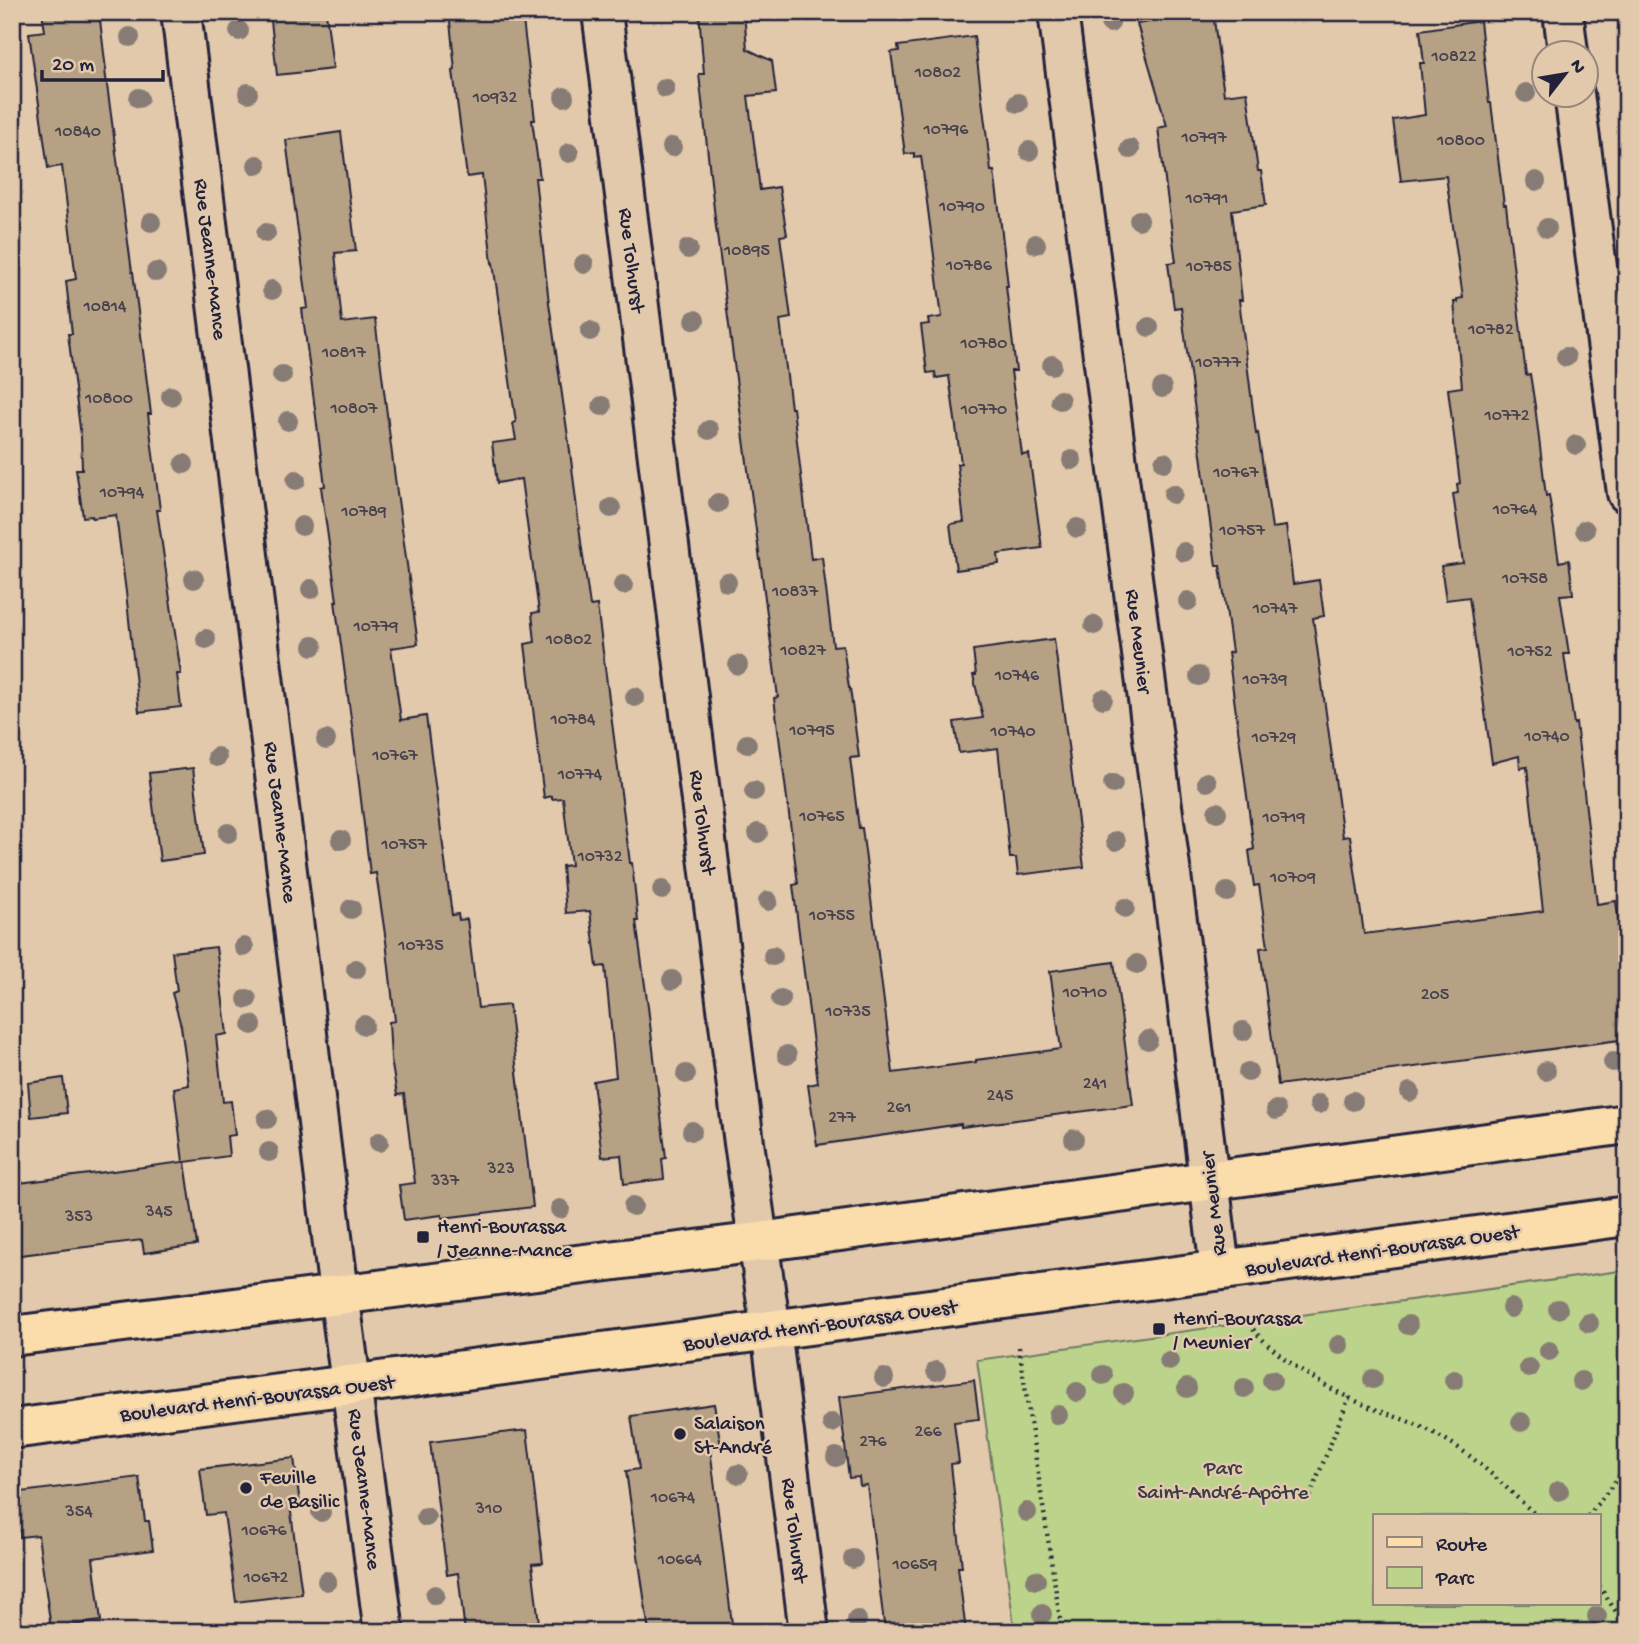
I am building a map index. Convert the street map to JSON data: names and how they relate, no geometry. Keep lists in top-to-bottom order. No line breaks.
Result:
{"streets":{"main road":["Boulevard Henri-Bourassa Ouest"],"street":["Rue Jeanne-Mance","Rue Tolhurst","Rue Meunier"]},"crossings":[["Rue Jeanne-Mance","Boulevard Henri-Bourassa Ouest"],["Rue Tolhurst","Boulevard Henri-Bourassa Ouest"],["Rue Meunier","Boulevard Henri-Bourassa Ouest"]],"parks":["Parc Saint-André-Apôtre"],"places":{"transit":["Henri-Bourassa / Jeanne-Mance","Henri-Bourassa / Meunier"],"other":["Salaison St-André","Feuille de Basilic"]},"house_numbers":["10822","10802","10932","10796","10840","10797","10800","10791","10790","10895","10786","10785","10814","10782","10780","10817","10777","10800","10807","10770","10772","10767","10794","10764","10789","10757","10758","10837","10747","10779","10802","10827","10752","10746","10739","10784","10795","10740","10740","10729","10767","10774","10765","10719","10757","10732","10709","10755","10735","10710","205","10735","241","245","261","277","323","337","345","353","266","276","10674","310","354","10676","10664","10659","10672"],"legend":["Route","Parc"],"scale_bar":"20 m","north":"top right"}
